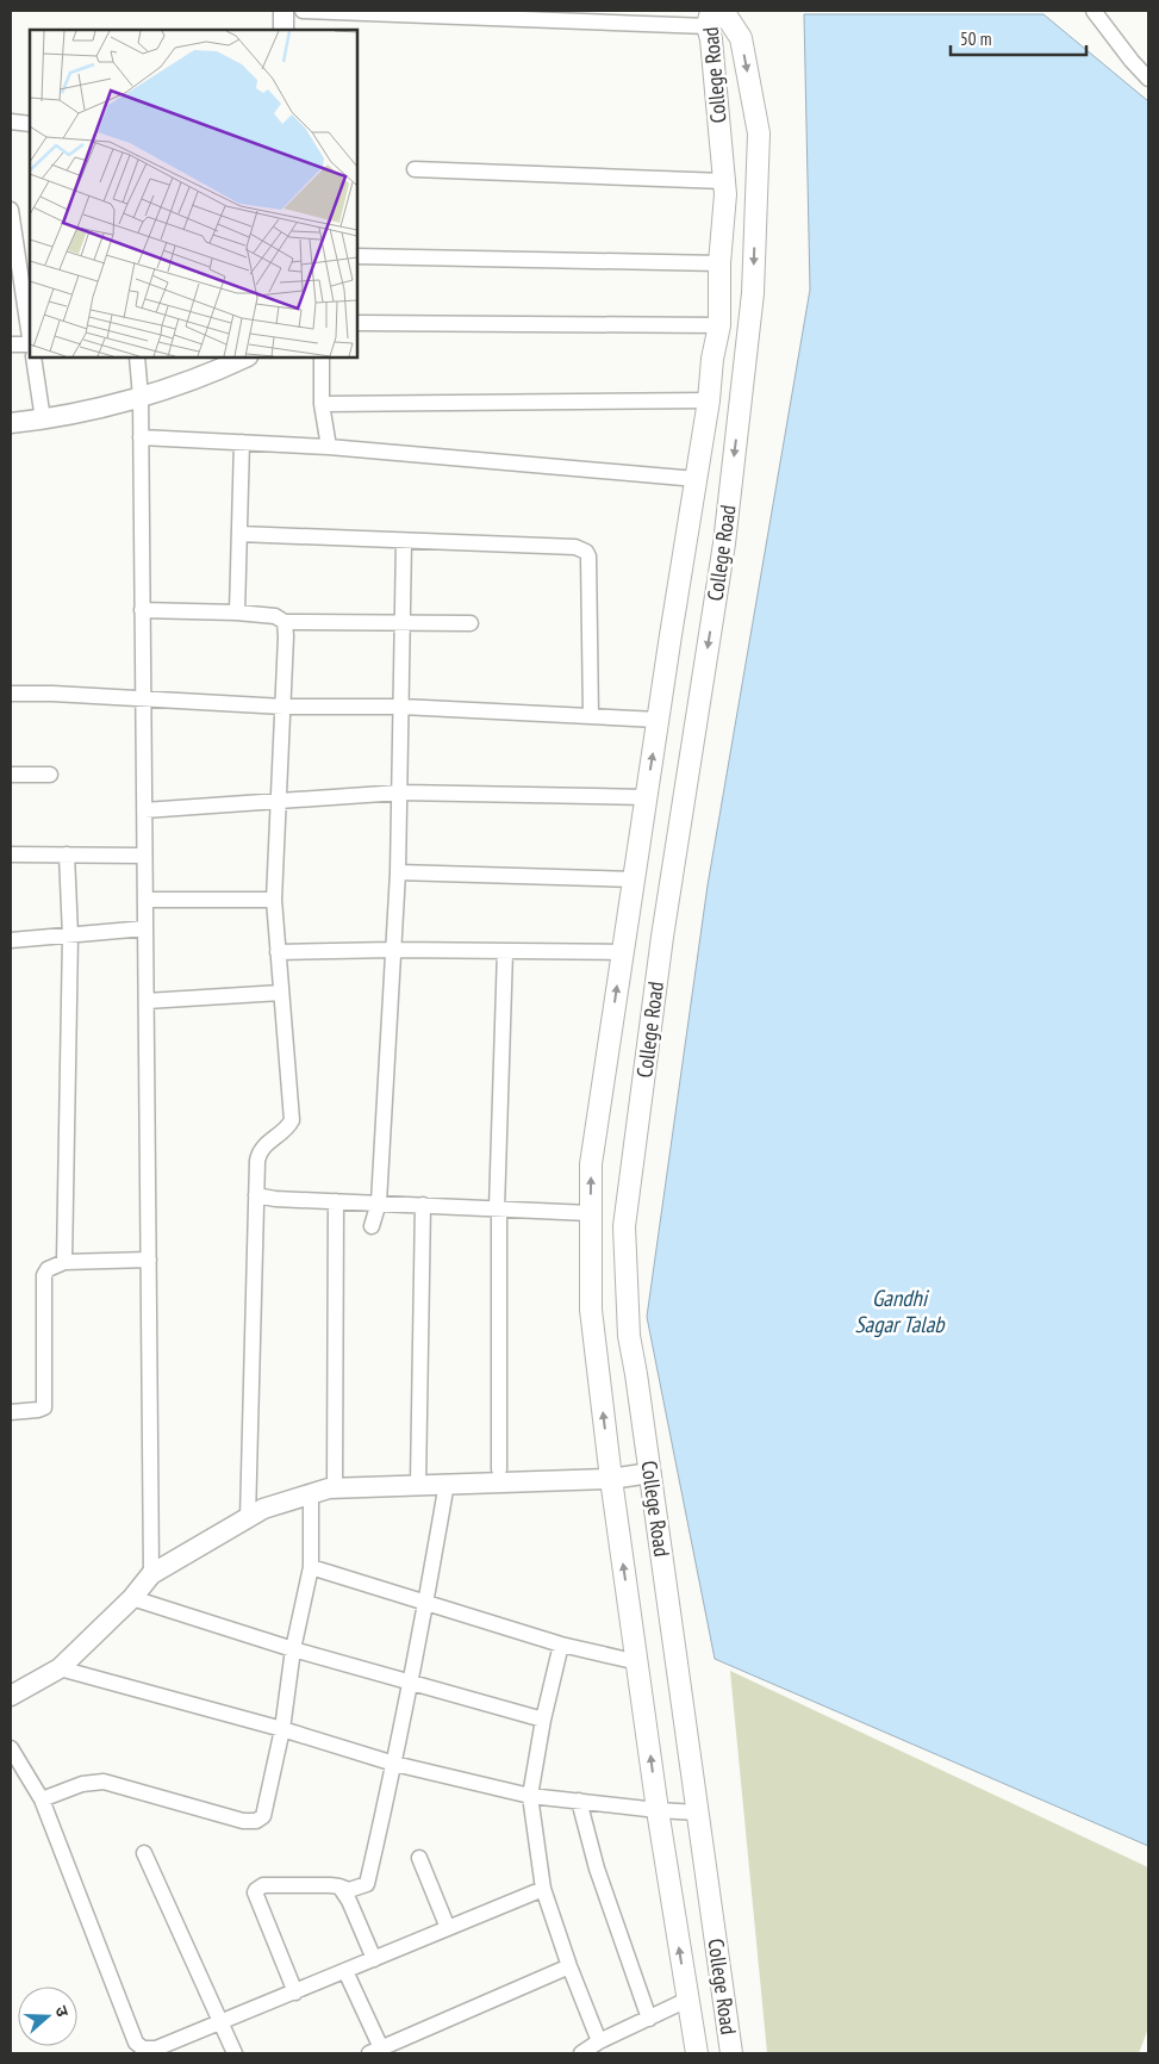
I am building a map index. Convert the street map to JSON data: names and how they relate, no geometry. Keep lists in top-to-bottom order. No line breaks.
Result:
{"streets":{"main road":["College Road"]},"water":["Gandhi Sagar Talab"],"scale_bar":"50 m","north":"right"}
